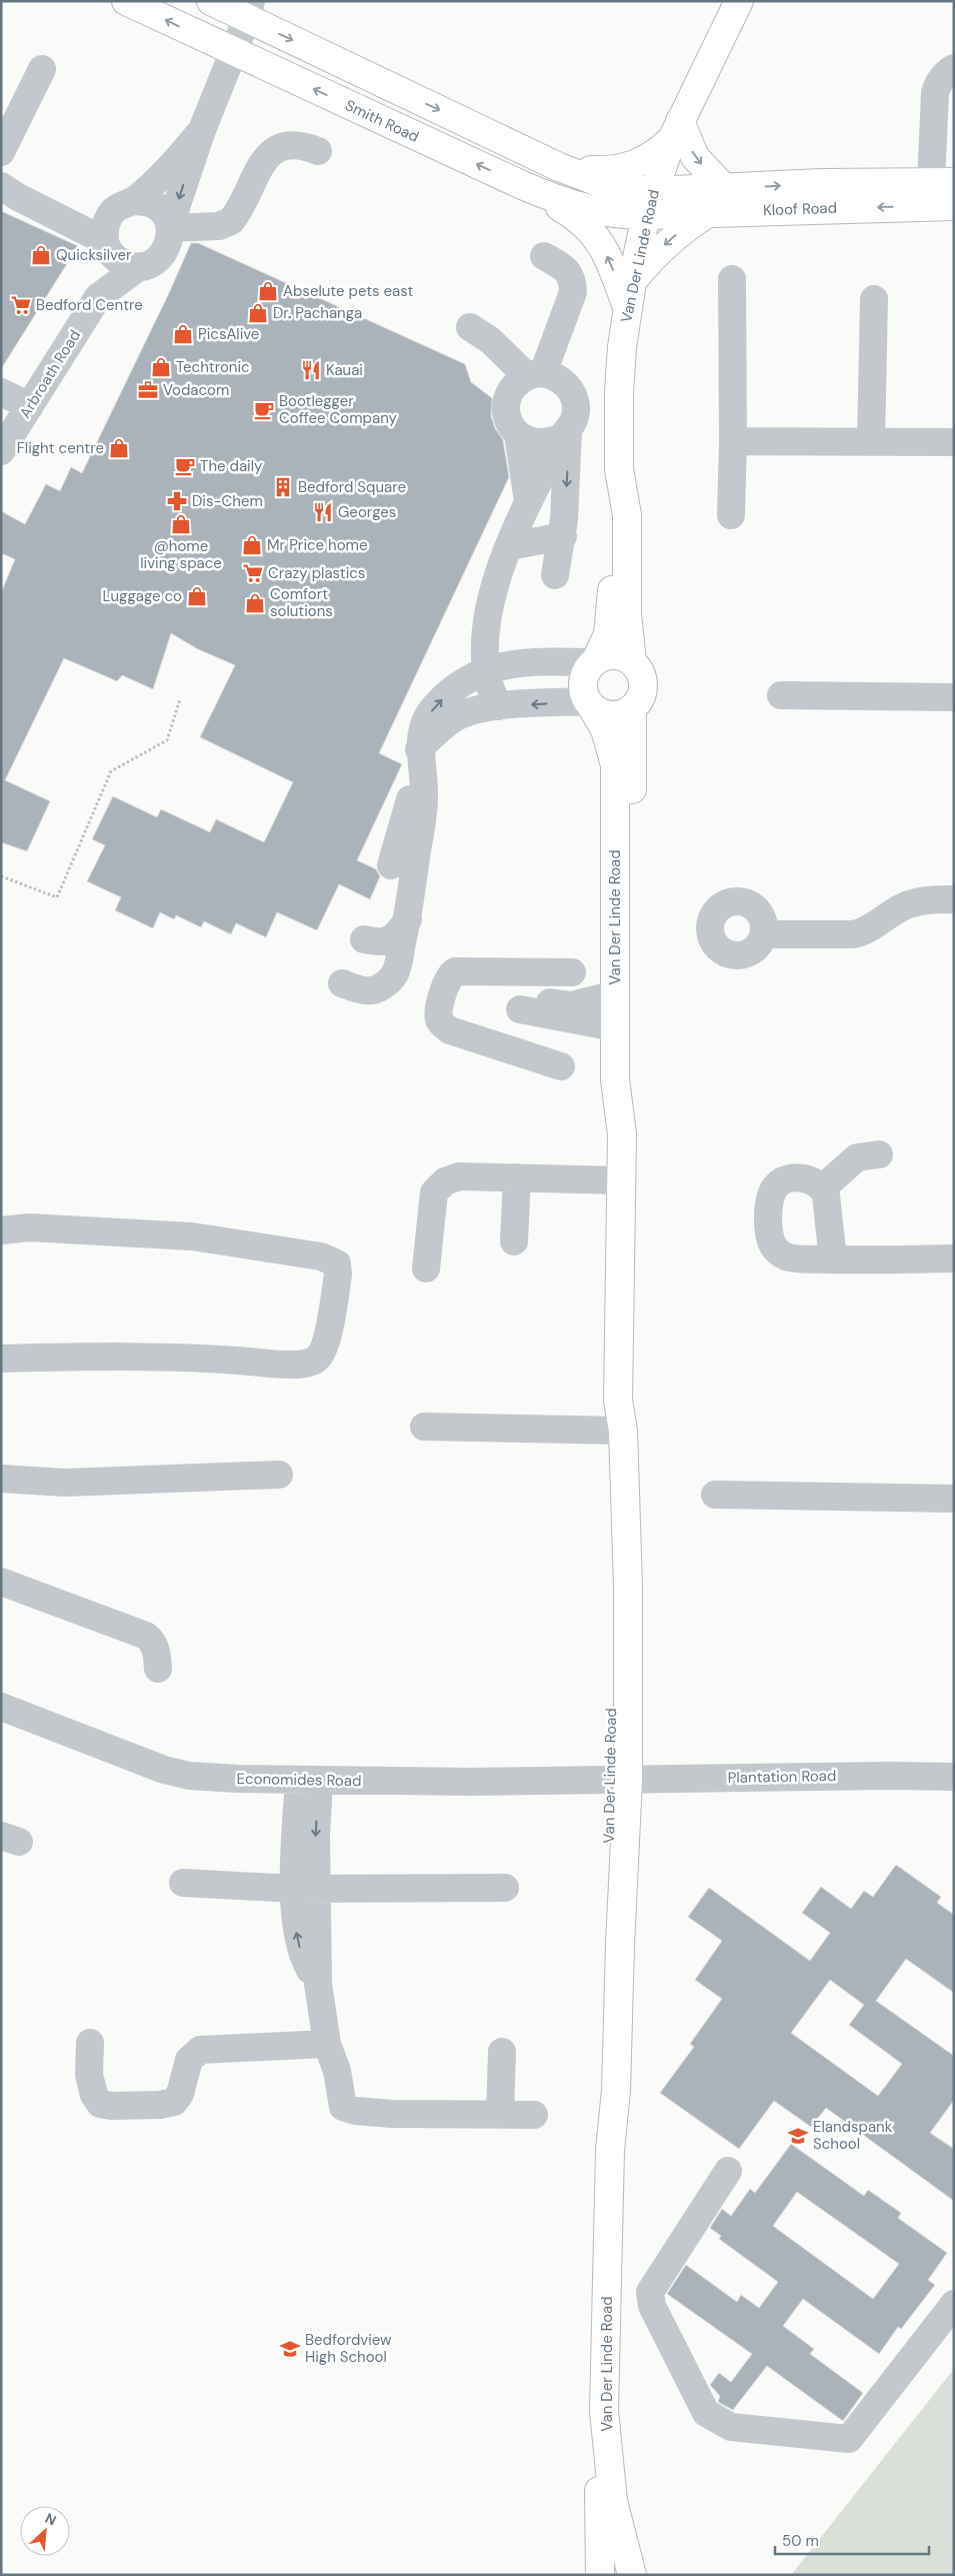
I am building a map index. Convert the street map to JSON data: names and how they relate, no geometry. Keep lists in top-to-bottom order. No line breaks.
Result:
{"streets":{"main road":["Smith Road","Kloof Road","Van Der Linde Road"],"street":["Arbroath Road","Plantation Road","Economides Road"]},"crossings":[["Smith Road","Kloof Road"],["Smith Road","Van Der Linde Road"],["Kloof Road","Van Der Linde Road"],["Van Der Linde Road","Plantation Road"],["Van Der Linde Road","Economides Road"],["Plantation Road","Economides Road"]],"places":{"shop":["Quicksilver","Abselute pets east","Dr. Pachanga","PicsAlive","Techtronic","Flight centre","@home living space","Mr Price home","Luggage co","Comfort solutions"],"supermarket":["Bedford Centre","Crazy plastics"],"restaurant":["Kauai","Georges"],"office":["Vodacom"],"cafe":["Bootlegger Coffee Company","The daily"],"building":["Bedford Square"],"pharmacy":["Dis-Chem"],"school or university":["Elandspank School","Bedfordview High School"]},"scale_bar":"50 m","north":"top right"}
